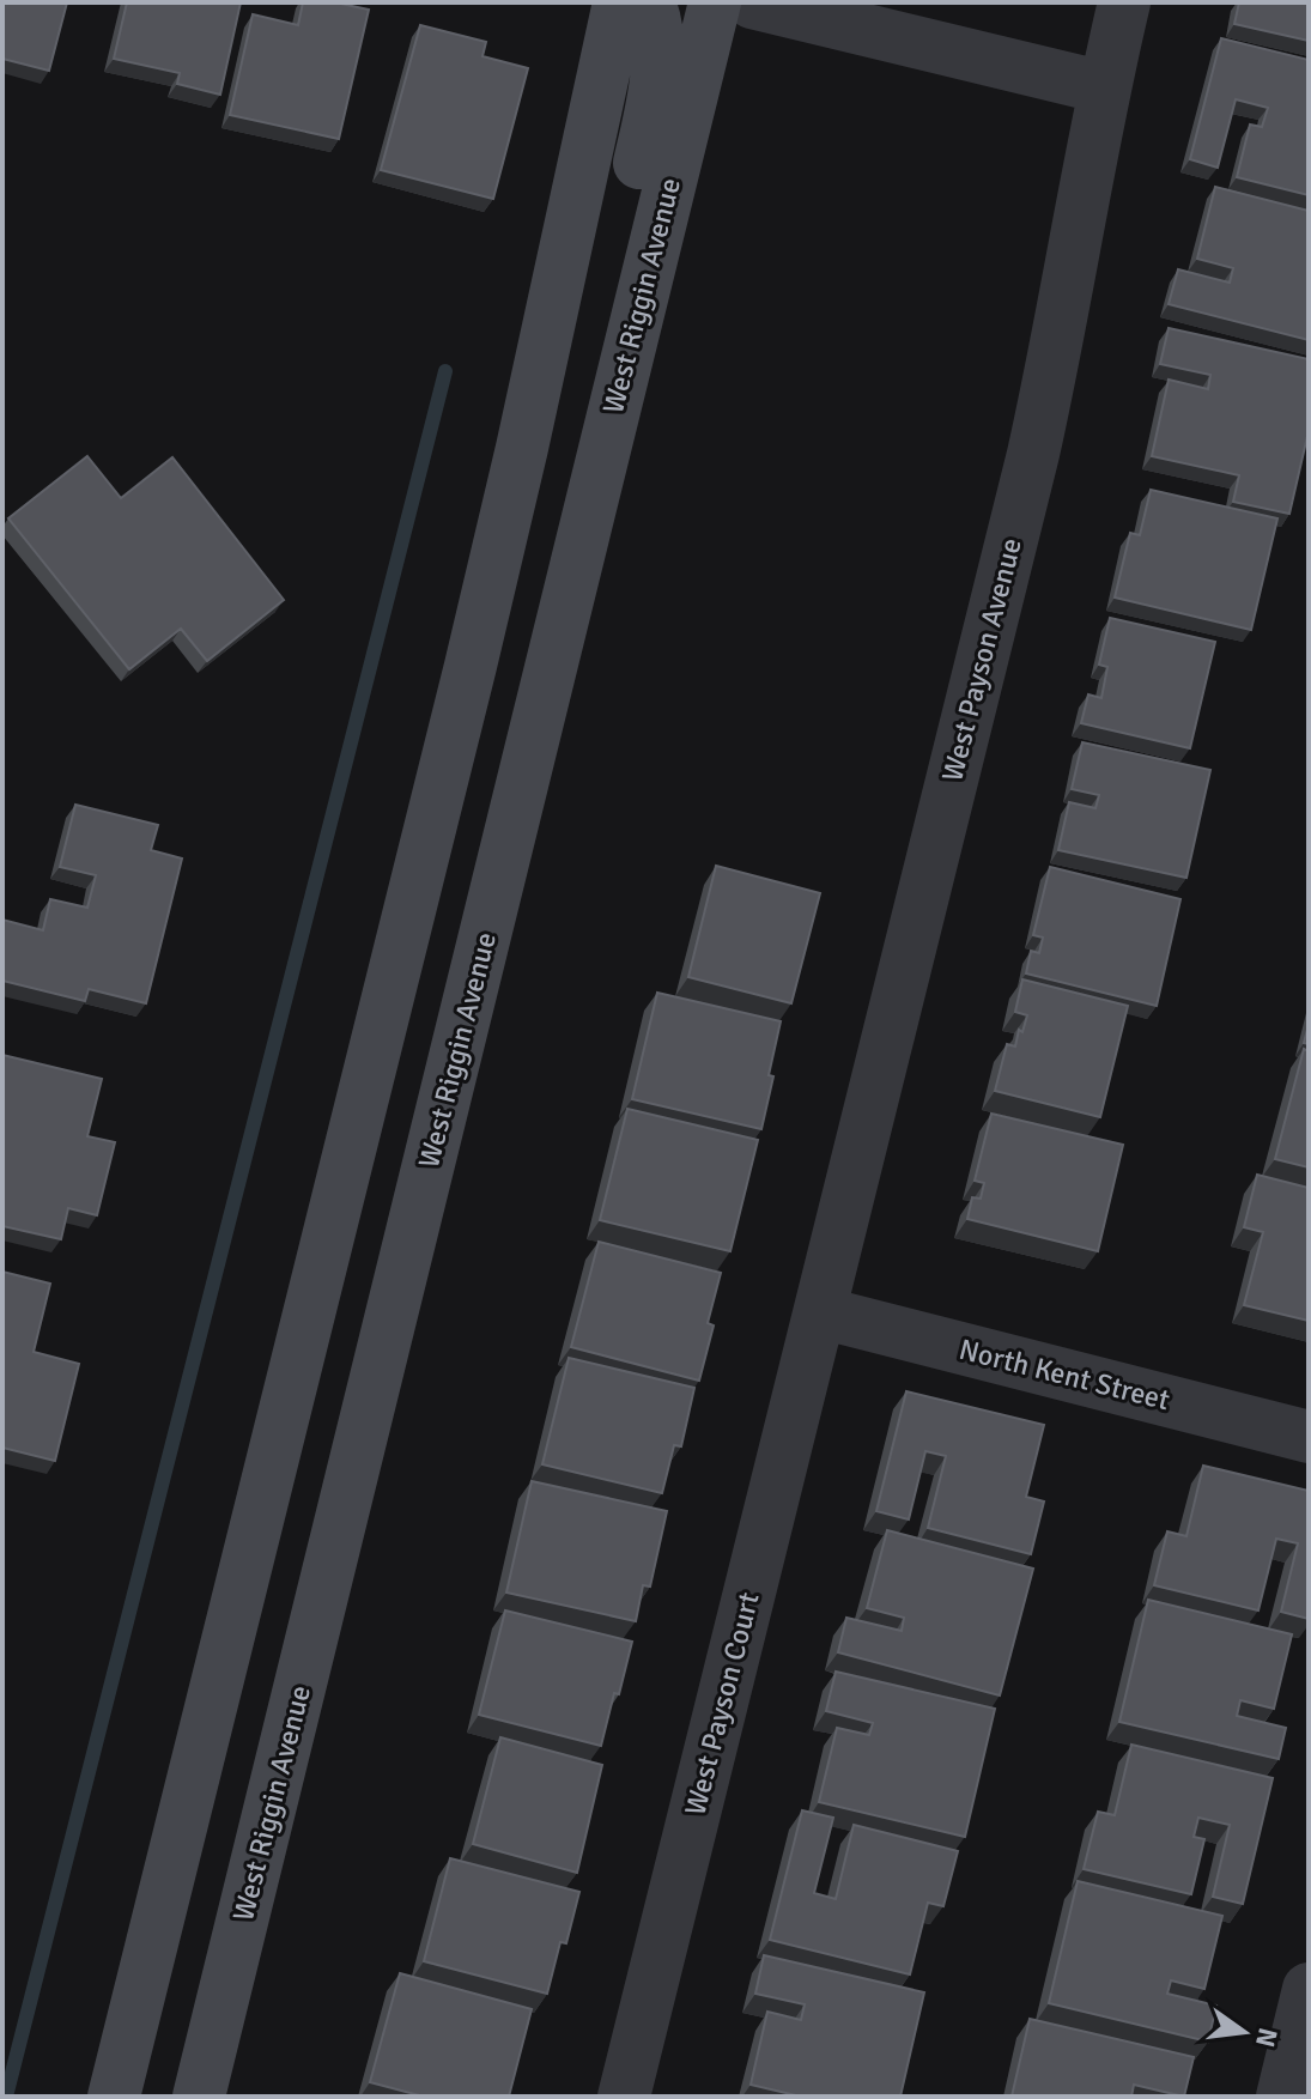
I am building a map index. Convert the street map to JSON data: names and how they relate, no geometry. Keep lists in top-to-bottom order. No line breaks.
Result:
{"streets":{"main road":["West Riggin Avenue"],"street":["West Payson Avenue","North Kent Street","West Payson Court"]},"crossings":[["West Payson Avenue","North Kent Street"],["West Payson Avenue","West Payson Court"],["North Kent Street","West Payson Court"]],"north":"right"}
